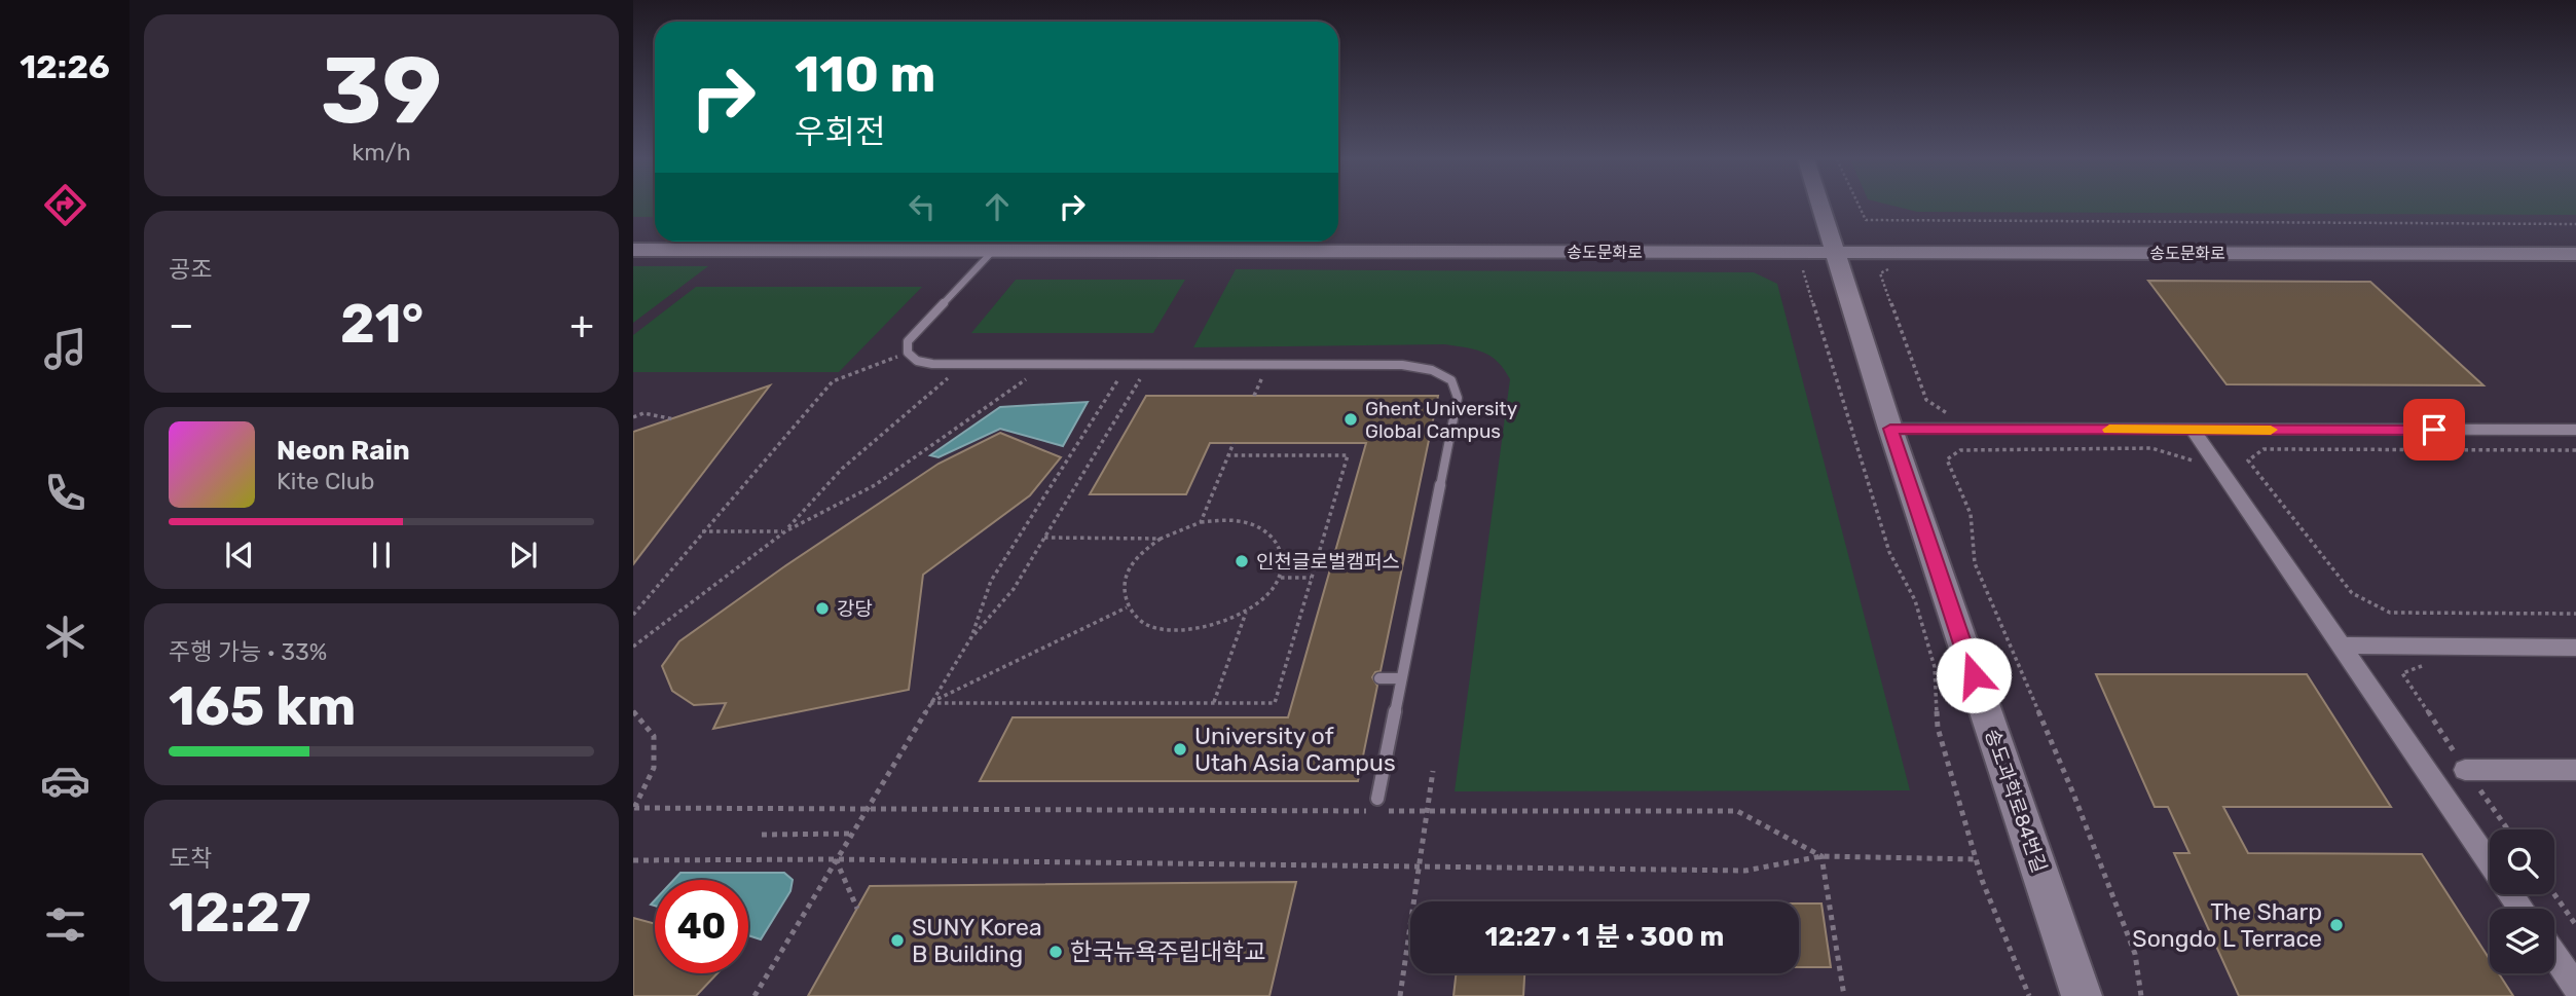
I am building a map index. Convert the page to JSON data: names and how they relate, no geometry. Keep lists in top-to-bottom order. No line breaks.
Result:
{"streets":{"street":["송도문화로","송도과학로84번길"]},"crossings":[["송도문화로","송도과학로84번길"]],"places":["Ghent University Global Campus","인천글로벌캠퍼스","강당","University of Utah Asia Campus","The Sharp Songdo L Terrace","SUNY Korea B Building","한국뉴욕주립대학교"],"page":{"tabs":"12:26","tile":[["39","km/h"],"공조",["주행 가능 · 33%","165 km"],["도착","12:27"]],"turn":["110 m","우회전"],"heat":["−","21°","+"],"song":["Neon Rain","Kite Club"],"limit":"40","trip":"12:27 · 1 분 · 300 m"}}
